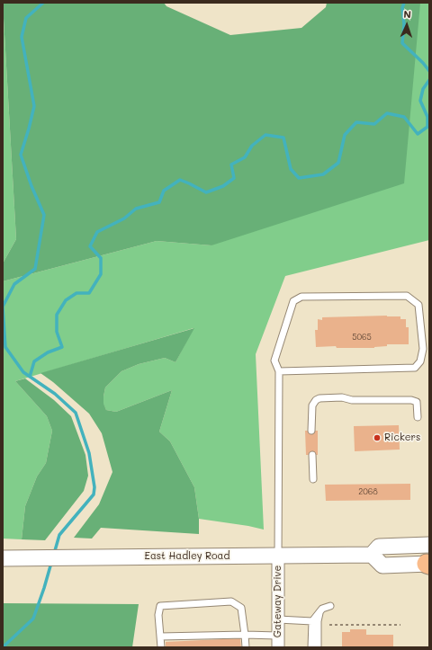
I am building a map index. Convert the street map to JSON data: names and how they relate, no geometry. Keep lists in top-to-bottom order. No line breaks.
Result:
{"streets":{"street":["East Hadley Road","Gateway Drive"]},"crossings":[["East Hadley Road","Gateway Drive"]],"places":["Rickers"],"house_numbers":["5065","2068"],"north":"top"}
